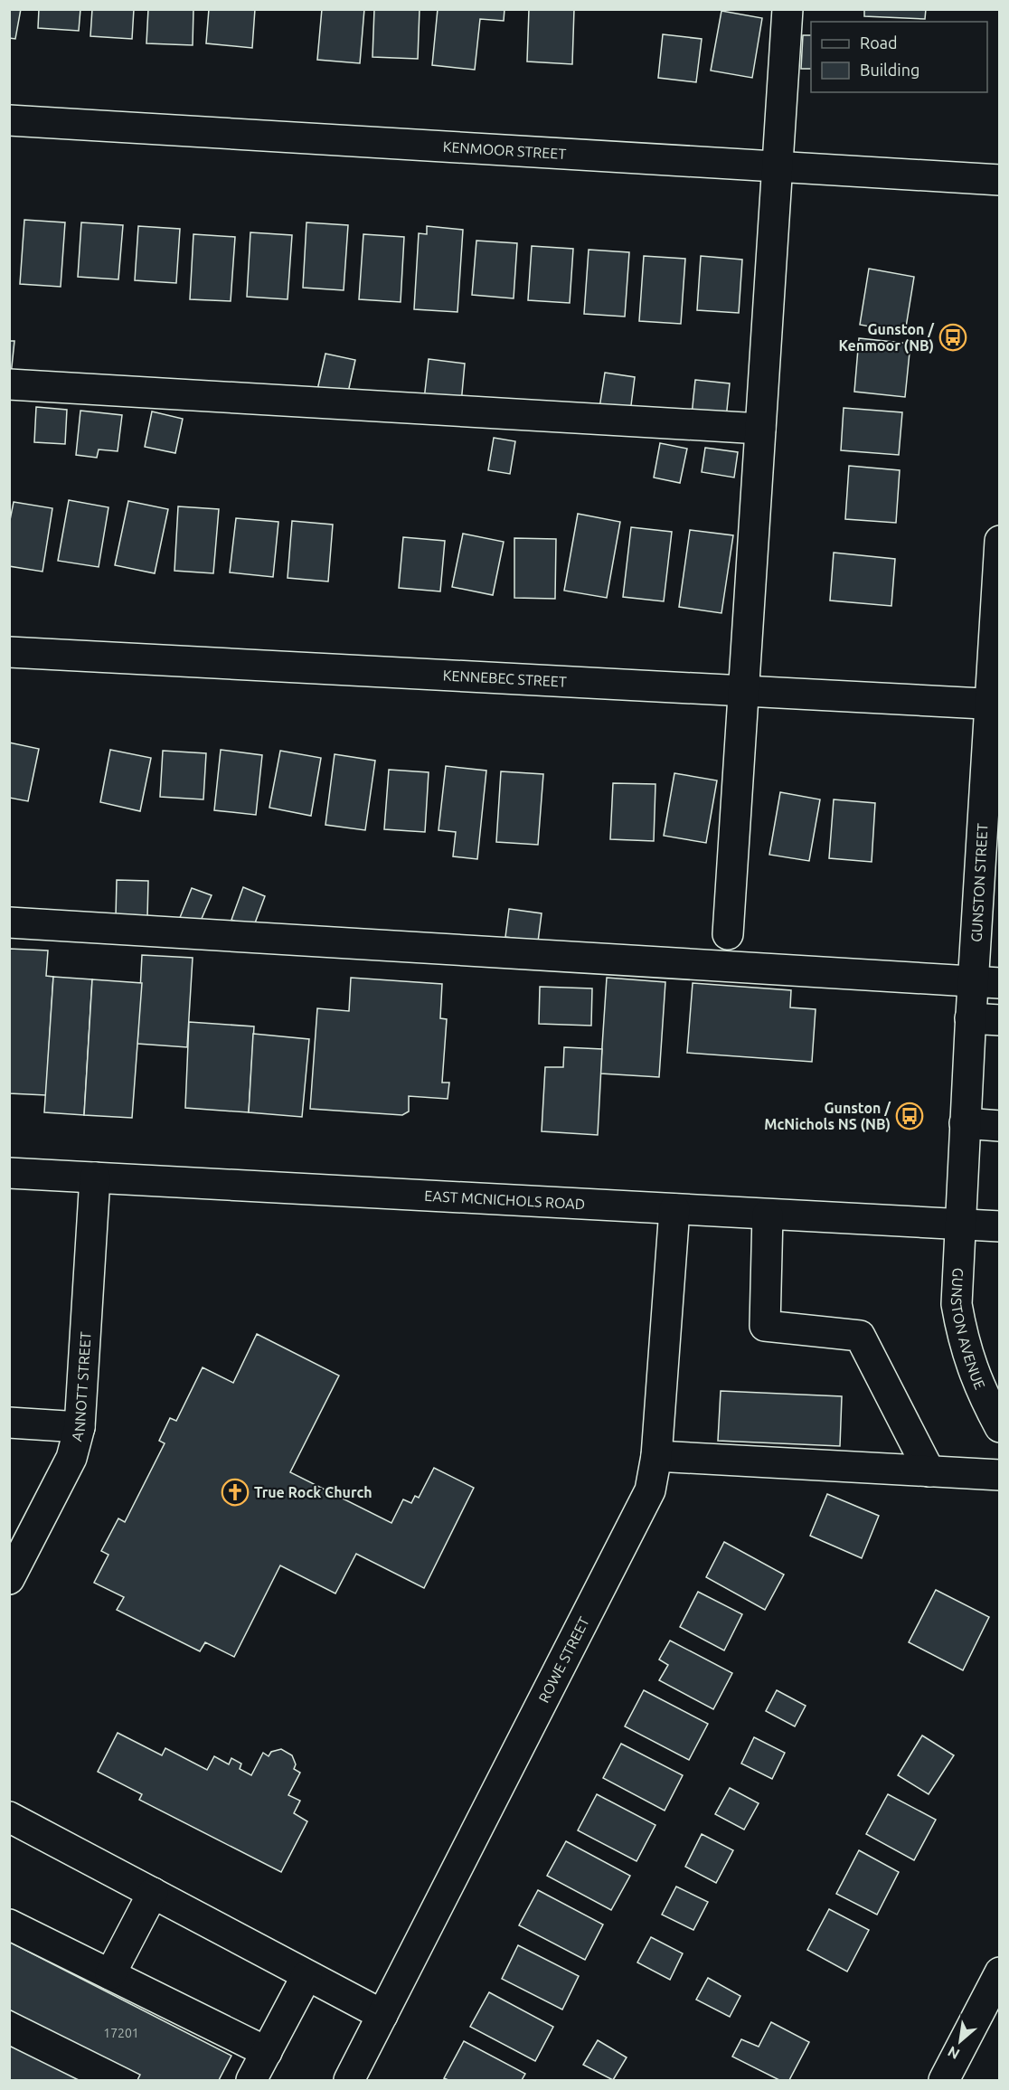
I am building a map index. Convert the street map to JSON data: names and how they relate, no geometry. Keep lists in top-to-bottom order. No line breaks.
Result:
{"streets":{"street":["KENMOOR STREET","KENNEBEC STREET","GUNSTON STREET","EAST MCNICHOLS ROAD","GUNSTON AVENUE","ANNOTT STREET","ROWE STREET"]},"crossings":[["KENNEBEC STREET","GUNSTON STREET"],["GUNSTON STREET","EAST MCNICHOLS ROAD"],["GUNSTON STREET","GUNSTON AVENUE"],["EAST MCNICHOLS ROAD","GUNSTON AVENUE"],["EAST MCNICHOLS ROAD","ANNOTT STREET"],["EAST MCNICHOLS ROAD","ROWE STREET"]],"places":{"bus stop":["Gunston / Kenmoor (NB)","Gunston / McNichols NS (NB)"],"church":["True Rock Church"]},"house_numbers":["17201"],"legend":["Road","Building"],"north":"bottom left"}
